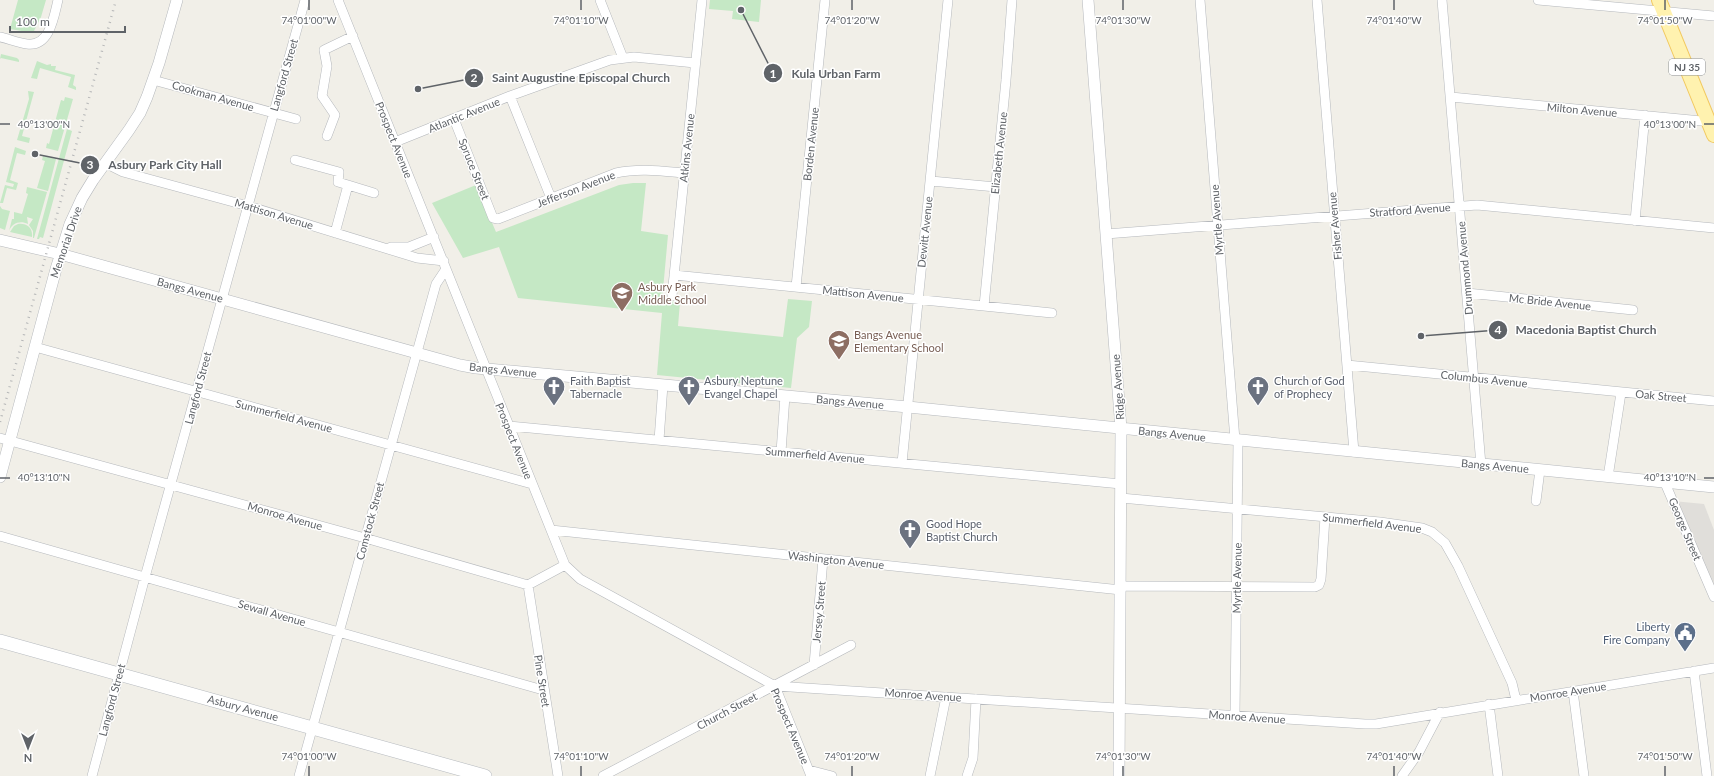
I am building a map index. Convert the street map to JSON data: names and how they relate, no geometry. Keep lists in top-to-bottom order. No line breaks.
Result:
{"streets":{"main road":["NJ 35","Asbury Avenue"],"street":["Langford Street","Cookman Avenue","Milton Avenue","Atlantic Avenue","Prospect Avenue","Borden Avenue","Atkins Avenue","Elizabeth Avenue","Spruce Street","Jefferson Avenue","Stratford Avenue","Mattison Avenue","Myrtle Avenue","Fisher Avenue","Dewitt Avenue","Memorial Drive","Drummond Avenue","Bangs Avenue","Mc Bride Avenue","Columbus Avenue","Ridge Avenue","Oak Street","Summerfield Avenue","Monroe Avenue","Comstock Street","George Street","Washington Avenue","Jersey Street","Sewall Avenue","Pine Street","Church Street"]},"crossings":[["NJ 35","Milton Avenue"],["Langford Street","Cookman Avenue"],["Langford Street","Mattison Avenue"],["Langford Street","Bangs Avenue"],["Langford Street","Summerfield Avenue"],["Langford Street","Monroe Avenue"],["Langford Street","Sewall Avenue"],["Langford Street","Asbury Avenue"],["Cookman Avenue","Memorial Drive"],["Milton Avenue","Drummond Avenue"],["Atlantic Avenue","Prospect Avenue"],["Atlantic Avenue","Atkins Avenue"],["Atlantic Avenue","Spruce Street"],["Prospect Avenue","Mattison Avenue"],["Prospect Avenue","Bangs Avenue"],["Prospect Avenue","Summerfield Avenue"],["Prospect Avenue","Monroe Avenue"],["Prospect Avenue","Comstock Street"],["Prospect Avenue","Washington Avenue"],["Prospect Avenue","Church Street"],["Borden Avenue","Mattison Avenue"],["Atkins Avenue","Jefferson Avenue"],["Atkins Avenue","Mattison Avenue"],["Elizabeth Avenue","Mattison Avenue"],["Spruce Street","Jefferson Avenue"],["Stratford Avenue","Myrtle Avenue"],["Stratford Avenue","Fisher Avenue"],["Stratford Avenue","Drummond Avenue"],["Stratford Avenue","Ridge Avenue"],["Mattison Avenue","Dewitt Avenue"],["Mattison Avenue","Memorial Drive"],["Mattison Avenue","Comstock Street"],["Myrtle Avenue","Bangs Avenue"],["Myrtle Avenue","Summerfield Avenue"],["Myrtle Avenue","Monroe Avenue"],["Myrtle Avenue","Washington Avenue"],["Fisher Avenue","Bangs Avenue"],["Fisher Avenue","Columbus Avenue"],["Dewitt Avenue","Bangs Avenue"],["Dewitt Avenue","Summerfield Avenue"],["Memorial Drive","Bangs Avenue"],["Memorial Drive","Summerfield Avenue"],["Memorial Drive","Monroe Avenue"],["Drummond Avenue","Bangs Avenue"],["Drummond Avenue","Mc Bride Avenue"],["Drummond Avenue","Columbus Avenue"],["Bangs Avenue","Ridge Avenue"],["Bangs Avenue","Oak Street"],["Bangs Avenue","Comstock Street"],["Bangs Avenue","George Street"],["Columbus Avenue","Oak Street"],["Ridge Avenue","Summerfield Avenue"],["Ridge Avenue","Monroe Avenue"],["Ridge Avenue","Washington Avenue"],["Summerfield Avenue","Monroe Avenue"],["Summerfield Avenue","Comstock Street"],["Summerfield Avenue","Washington Avenue"],["Monroe Avenue","Comstock Street"],["Monroe Avenue","Pine Street"],["Monroe Avenue","Church Street"],["Comstock Street","Sewall Avenue"],["Comstock Street","Asbury Avenue"],["Washington Avenue","Jersey Street"],["Jersey Street","Church Street"],["Sewall Avenue","Pine Street"]],"places":{"other":["Kula Urban Farm","Saint Augustine Episcopal Church","Asbury Park City Hall","Macedonia Baptist Church"],"school or university":["Asbury Park Middle School","Bangs Avenue Elementary School"],"church":["Faith Baptist Tabernacle","Asbury Neptune Evangel Chapel","Church of God of Prophecy","Good Hope Baptist Church"],"public building":["Liberty Fire Company"]},"scale_bar":"100 m","north":"bottom","coordinates":["74°01'00\"W","74°01'10\"W","74°01'20\"W","74°01'30\"W","74°01'40\"W","74°01'50\"W","40°13'00\"N","40°13'10\"N"]}
